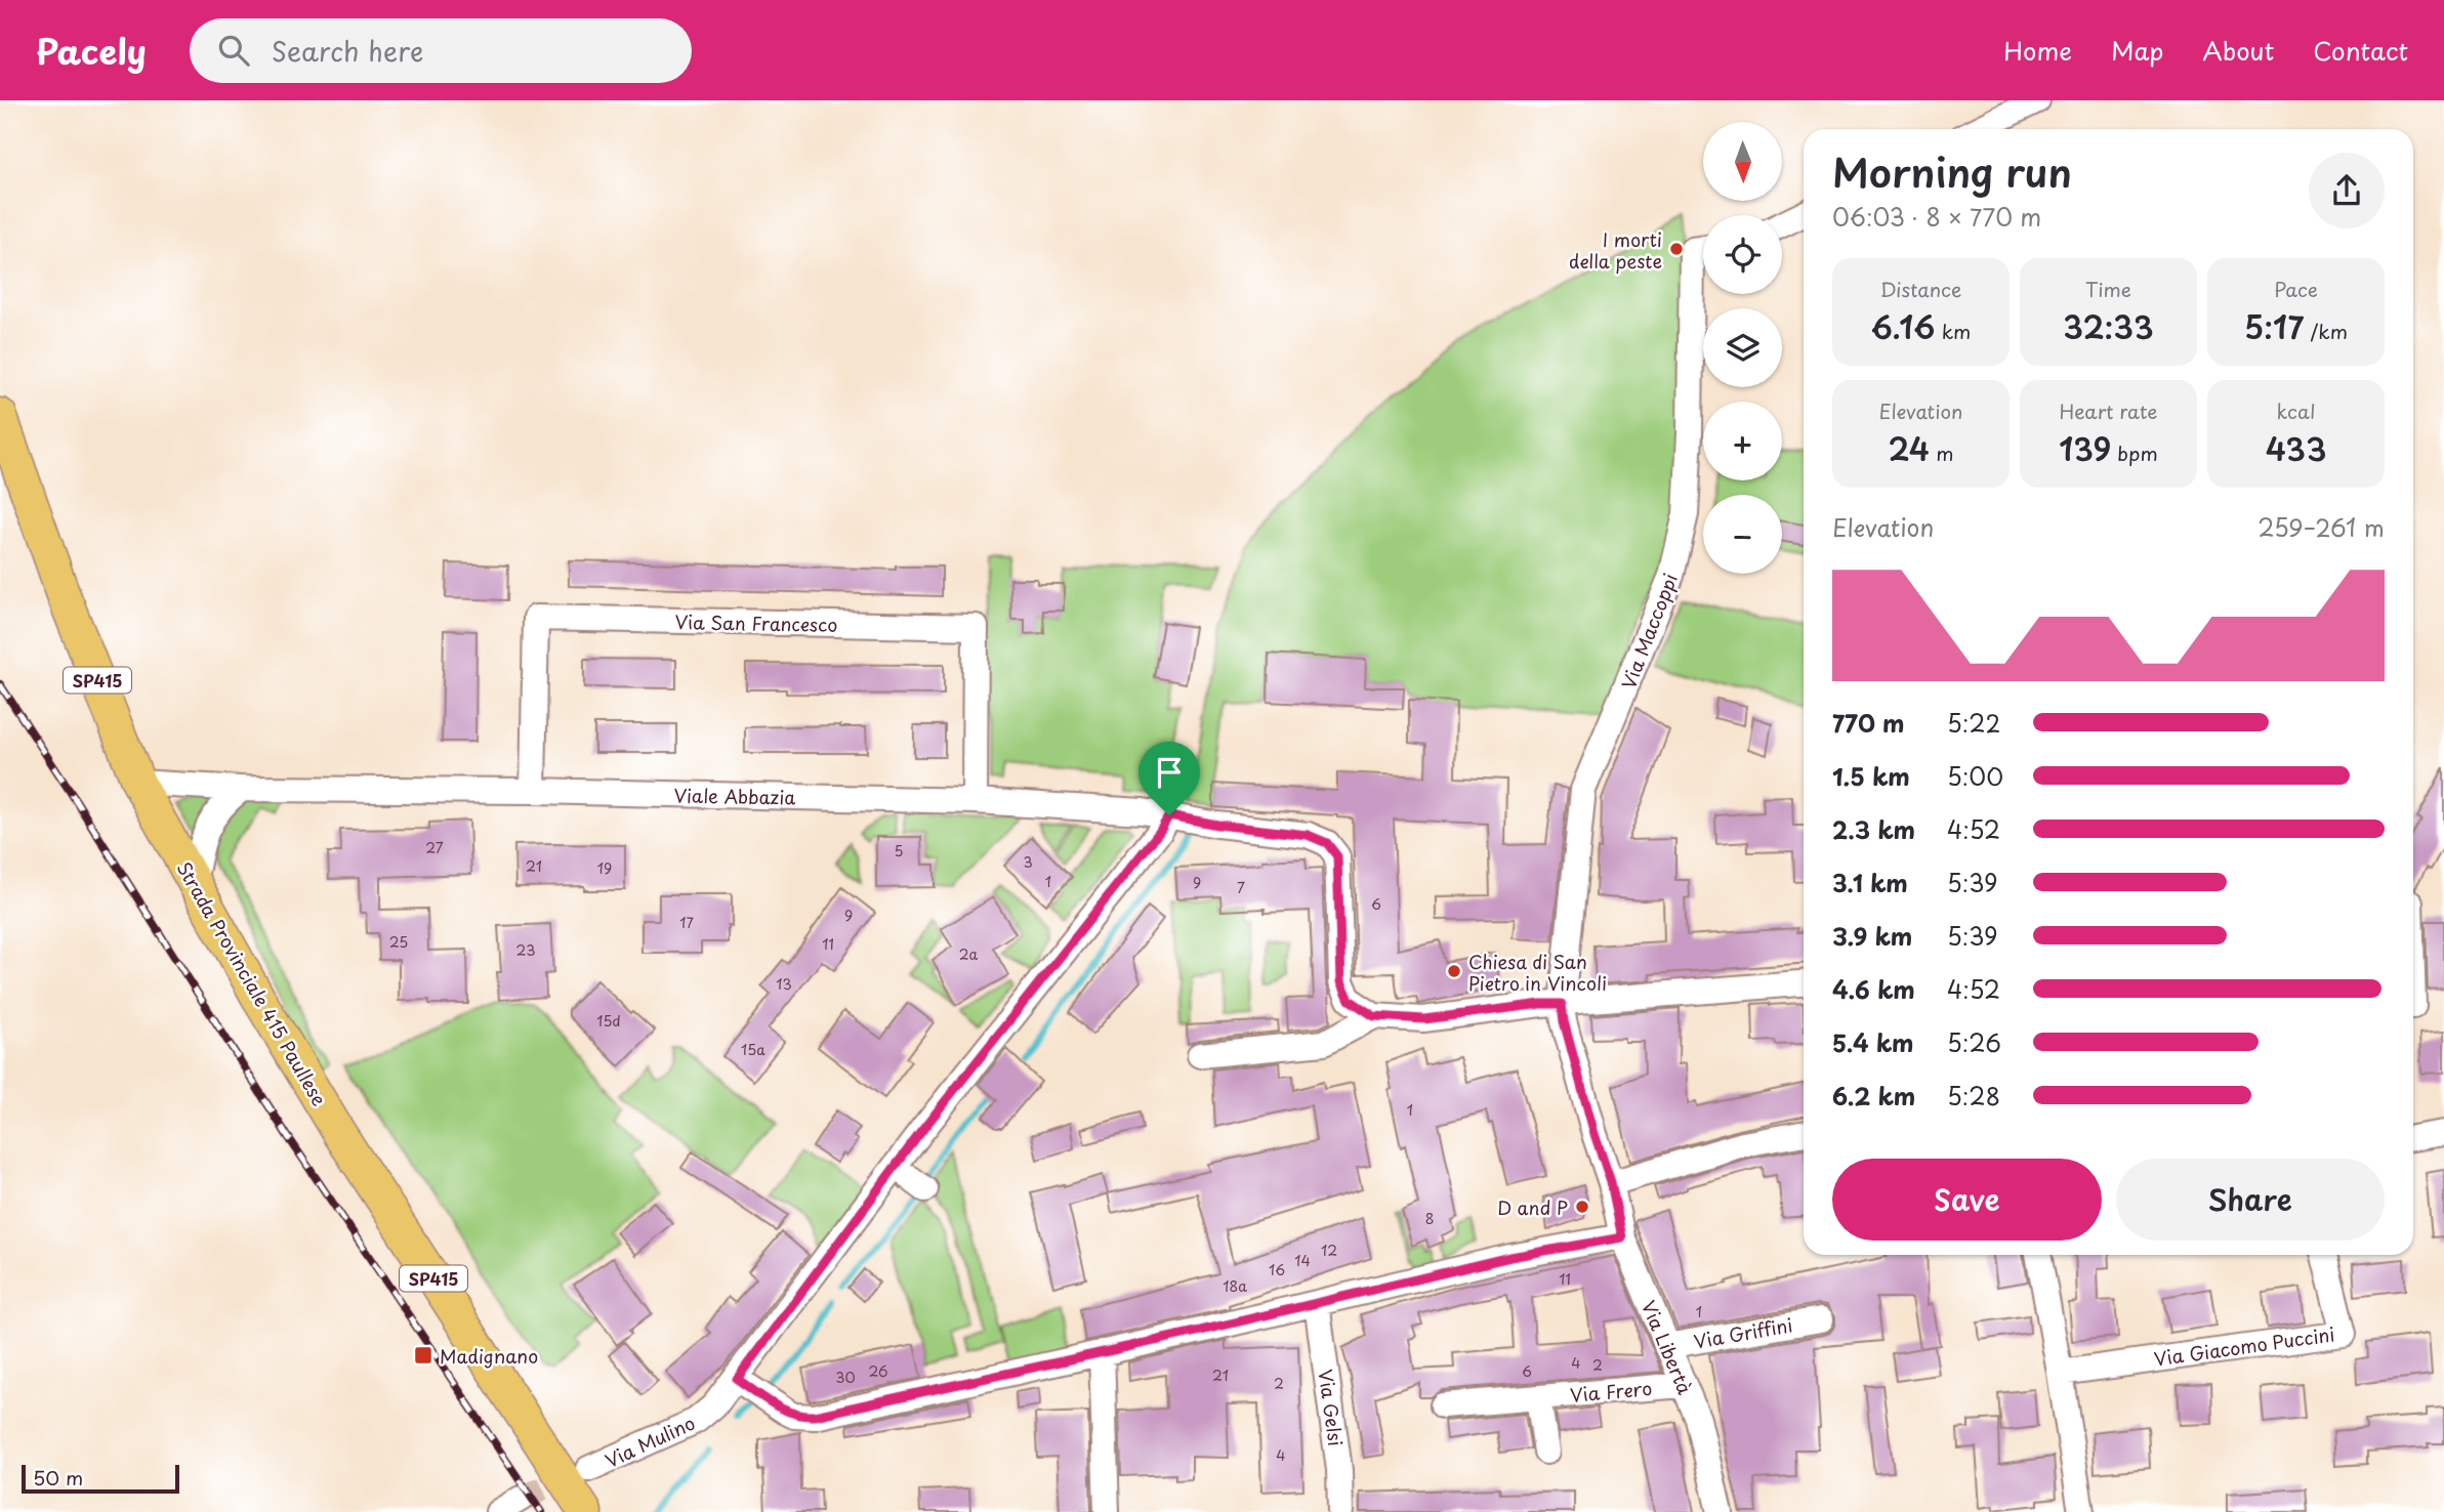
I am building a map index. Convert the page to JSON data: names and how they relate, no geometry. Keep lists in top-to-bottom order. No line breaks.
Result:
{"streets":{"main road":["SP415","Strada Provinciale 415 Paullese"],"street":["Via San Francesco","Via Maccoppi","Viale Abbazia","Via Griffini","Via Giacomo Puccini","Via Libertà","Via Frero","Via Gelsi","Via Mulino"]},"crossings":[["Via San Francesco","Viale Abbazia"],["Via Maccoppi","Via Libertà"],["Viale Abbazia","Strada Provinciale 415 Paullese"],["Viale Abbazia","Via Mulino"],["Via Griffini","Via Libertà"],["Via Libertà","Via Frero"]],"places":{"other":["I morti della peste","Chiesa di San Pietro in Vincoli","D and P"],"transit":["Madignano"]},"house_numbers":["27","5","3","21","19","1","9","7","6","9","17","25","11","23","2a","13","15d","15a","1","8","12","14","16","11","18a","1","4","2","26","6","21","30","2","4"],"scale_bar":"50 m","north":"bottom","page":{"header":"Pacely","search":"Search here","nav":["Home","Map","About","Contact"],"map_buttons":["+","−"],"heading":["Morning run","06:03 · 8 × 770 m"],"stats":[["Distance","6.16 km"],["Time","32:33"],["Pace","5:17 /km"],["Elevation","24 m"],["Heart rate","139 bpm"],["kcal","433"]],"chart":["Elevation","259–261 m"],"list":[{"name":"770 m","note":"5:22"},{"name":"1.5 km","note":"5:00"},{"name":"2.3 km","note":"4:52"},{"name":"3.1 km","note":"5:39"},{"name":"3.9 km","note":"5:39"},{"name":"4.6 km","note":"4:52"},{"name":"5.4 km","note":"5:26"},{"name":"6.2 km","note":"5:28"}],"buttons":["Save","Share"],"scale":"50 m"}}
